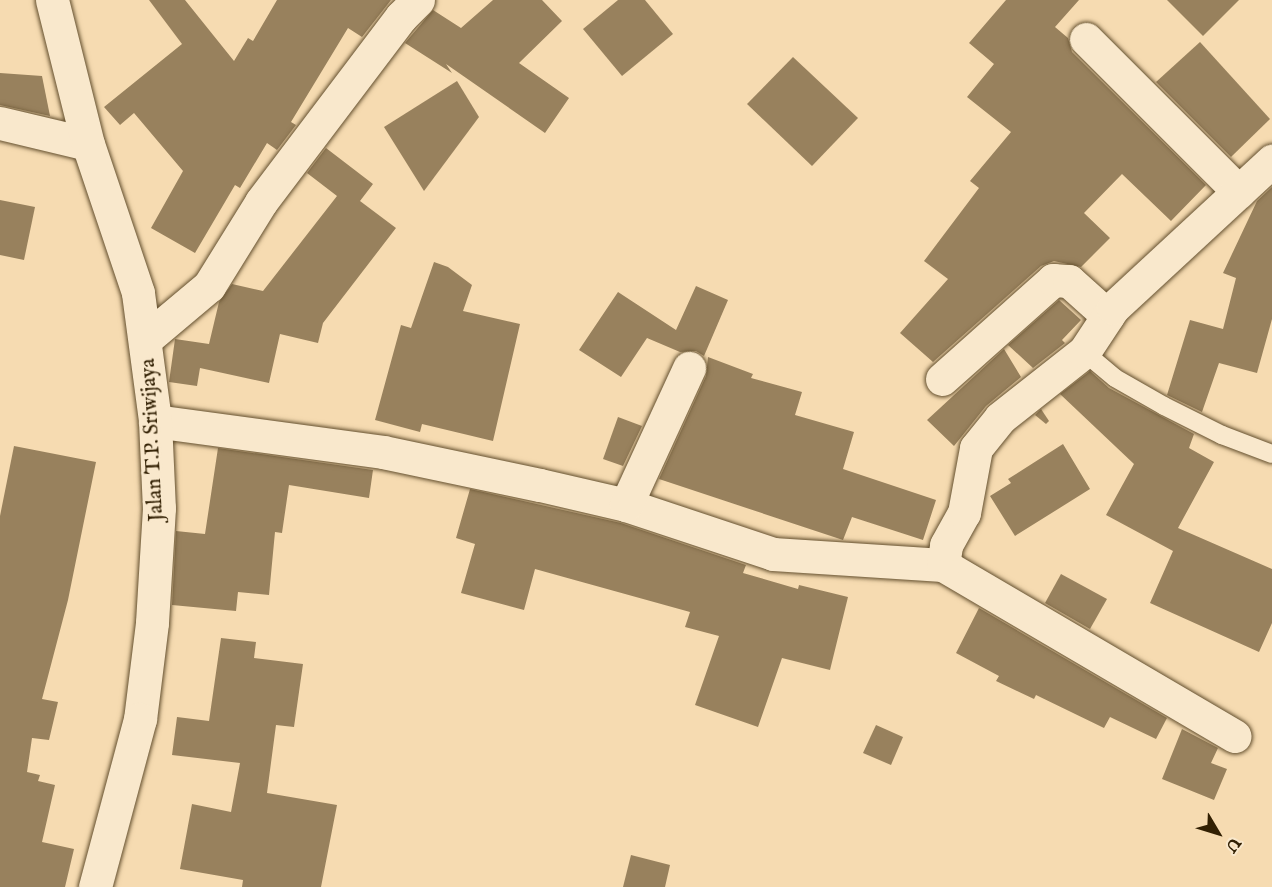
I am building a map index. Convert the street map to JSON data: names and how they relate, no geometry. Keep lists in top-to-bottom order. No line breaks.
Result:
{"streets":{"street":["Jalan T.P. Sriwijaya"]},"north":"bottom right"}
